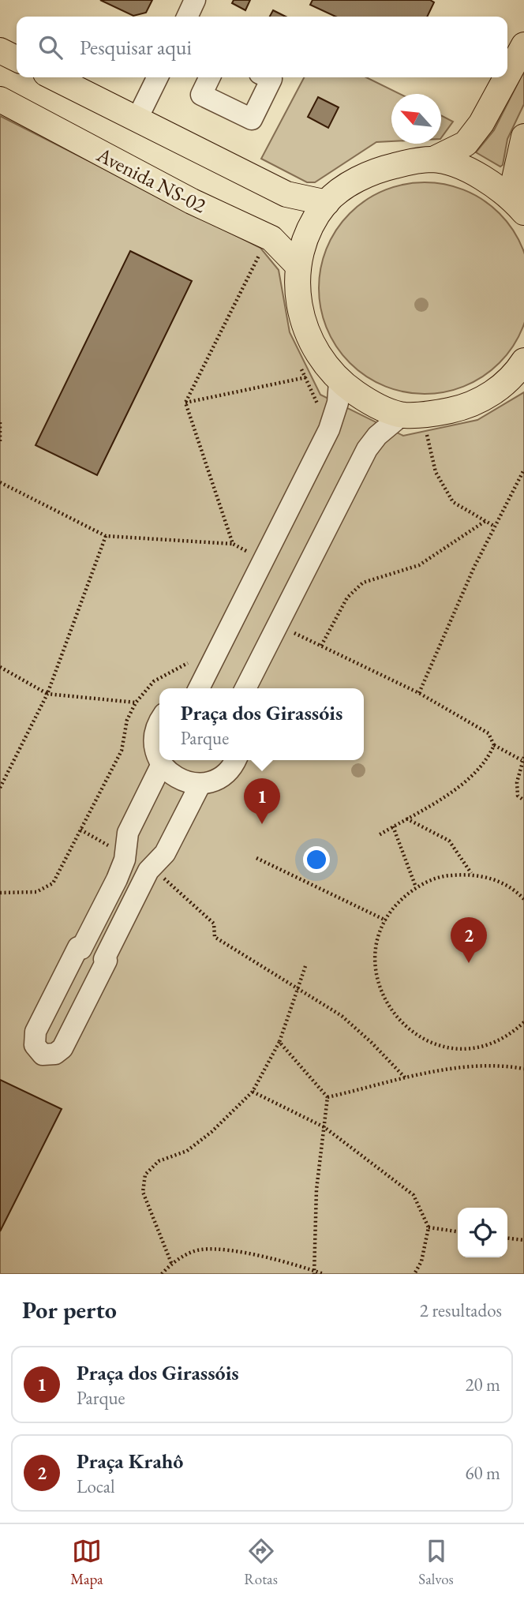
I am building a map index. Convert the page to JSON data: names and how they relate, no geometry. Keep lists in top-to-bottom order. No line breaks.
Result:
{"streets":{"main road":["Avenida NS-02"]},"north":"top left","page":{"search":"Pesquisar aqui","popup":["Praça dos Girassóis","Parque"],"pins":["1","2"],"heading":["Por perto","2 resultados"],"list":[{"mark":"1","name":"Praça dos Girassóis","note":"Parque","value":"20 m"},{"mark":"2","name":"Praça Krahô","note":"Local","value":"60 m"}],"nav":["Mapa","Rotas","Salvos"]}}
